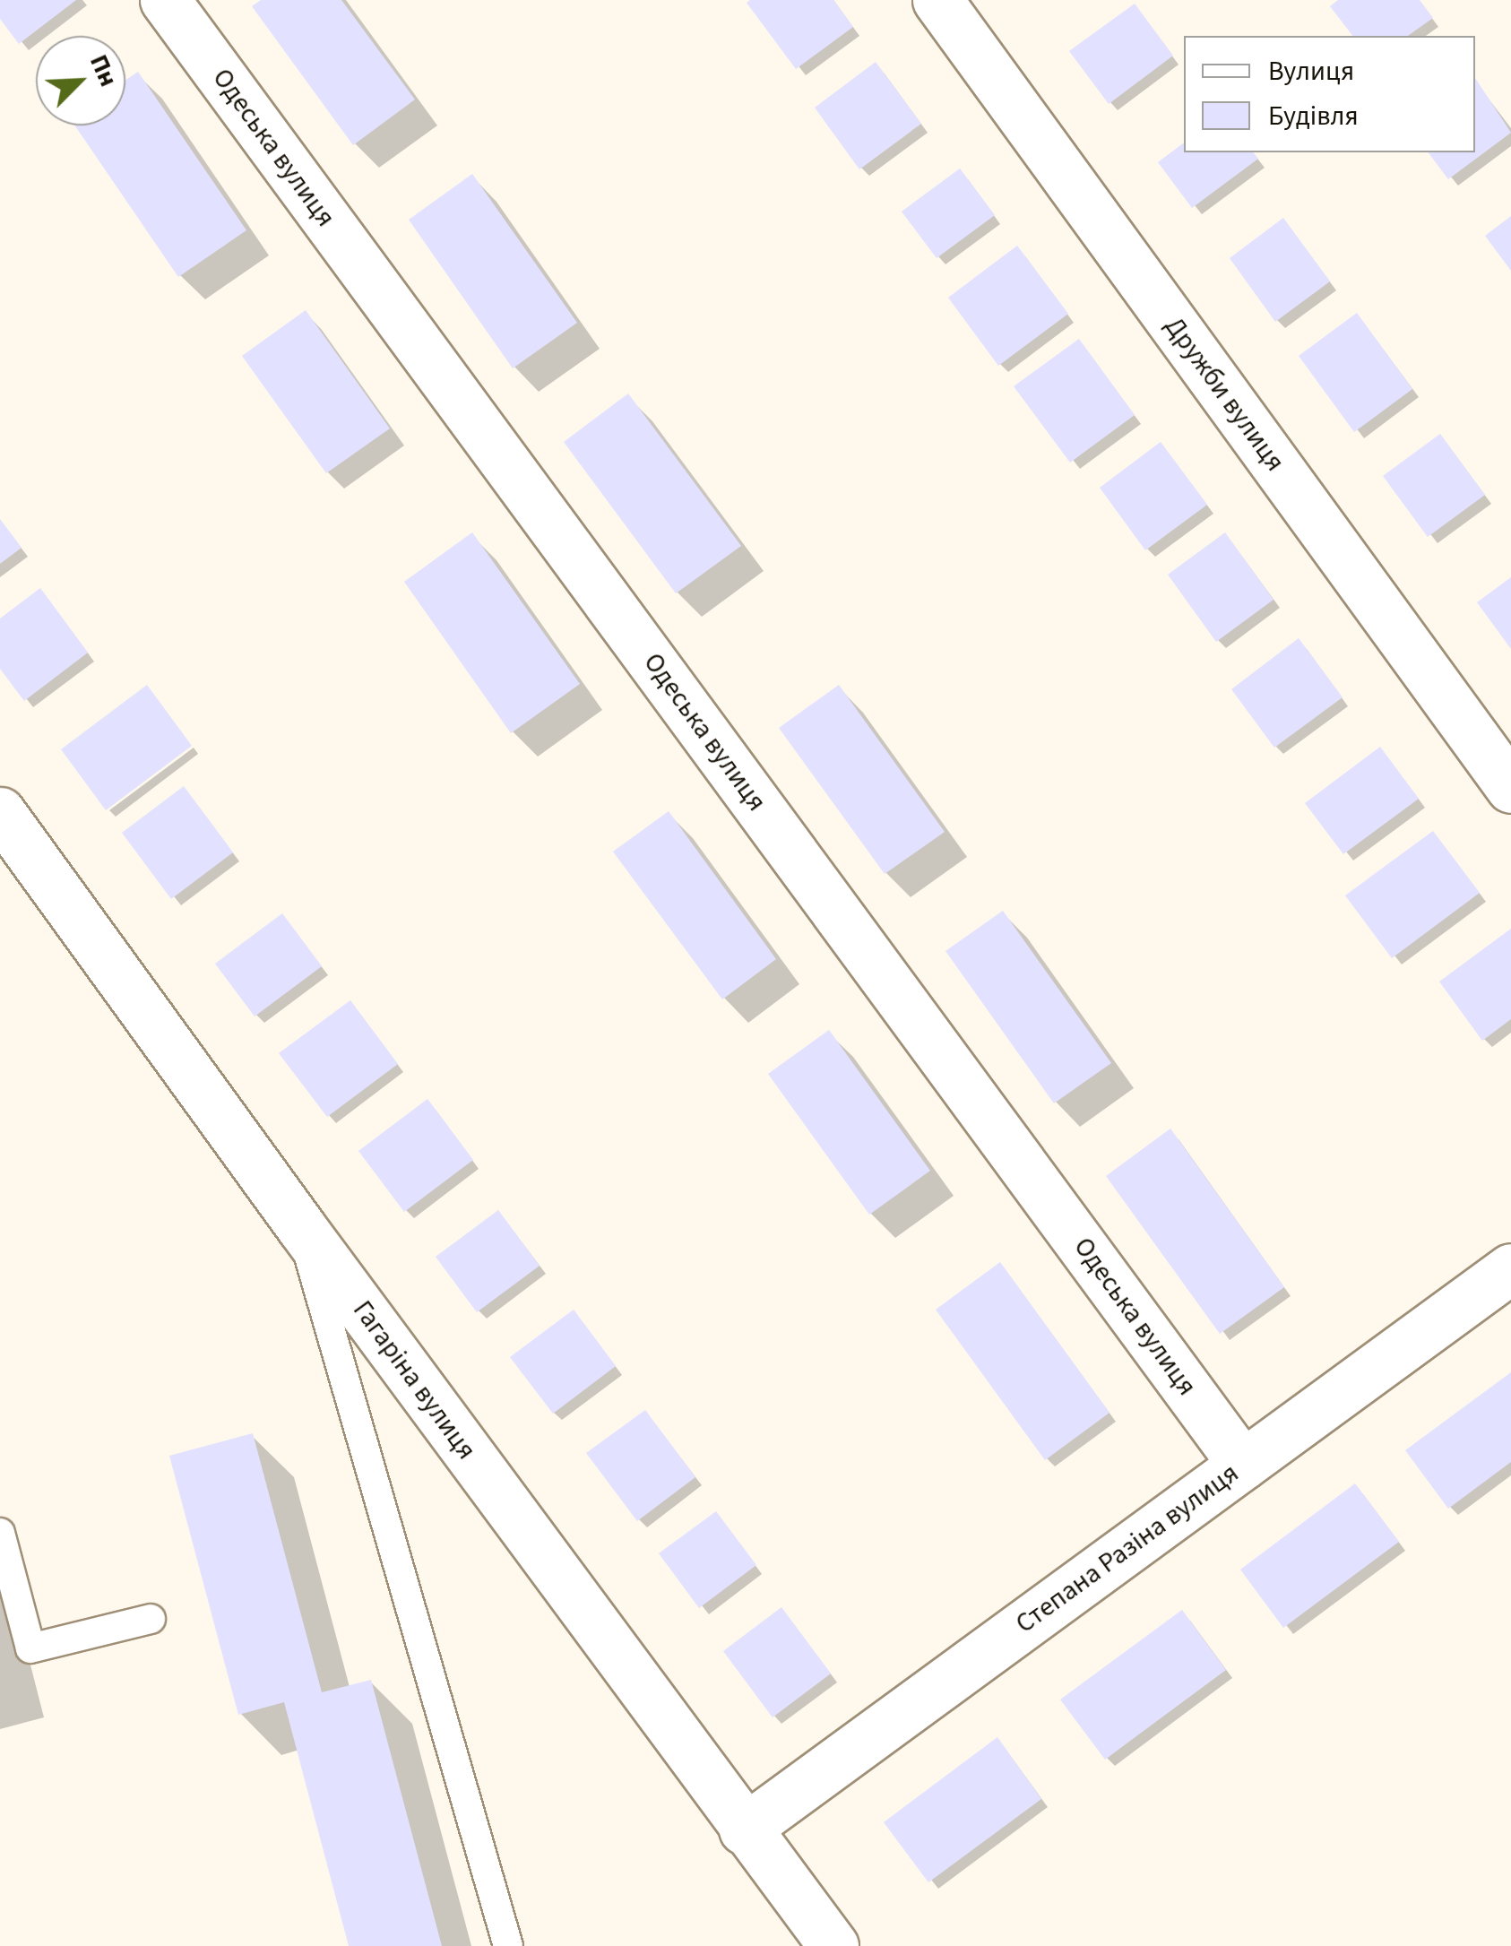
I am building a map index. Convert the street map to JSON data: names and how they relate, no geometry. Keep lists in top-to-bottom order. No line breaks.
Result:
{"streets":{"street":["Одеська вулиця","Дружби вулиця","Гагаріна вулиця","Степана Разіна вулиця"]},"crossings":[["Одеська вулиця","Степана Разіна вулиця"],["Гагаріна вулиця","Степана Разіна вулиця"]],"legend":["Вулиця","Будівля"],"north":"top right"}
